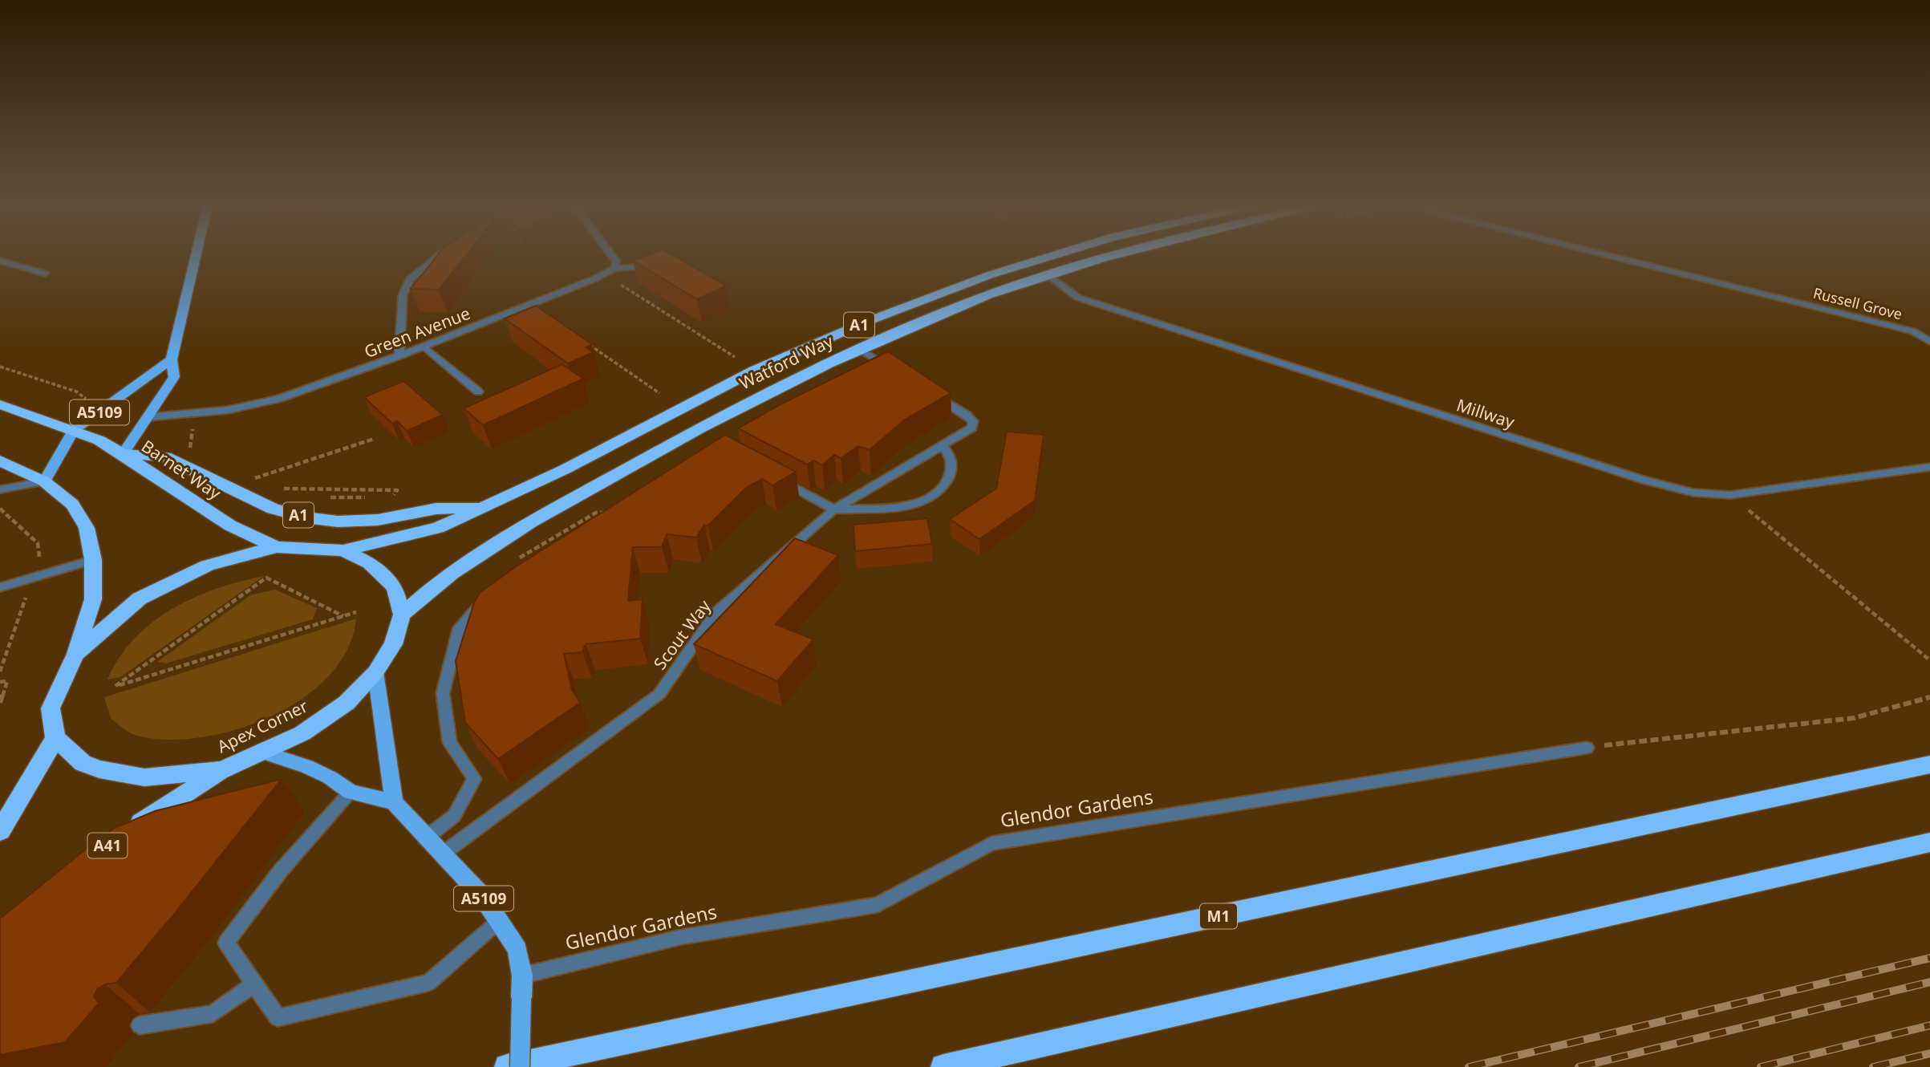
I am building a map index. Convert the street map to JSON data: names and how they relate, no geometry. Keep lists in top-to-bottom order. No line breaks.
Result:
{"streets":{"highway":["A1","Watford Way","Barnet Way","Apex Corner","A41","M1"],"main road":["A5109"],"street":["Russell Grove","Green Avenue","Millway","Scout Way","Glendor Gardens"]},"crossings":[["A1","Watford Way"],["A1","A5109"],["A1","Barnet Way"],["Green Avenue","A5109"],["Watford Way","Millway"],["Watford Way","Apex Corner"],["A5109","Barnet Way"],["A5109","Scout Way"],["A5109","Glendor Gardens"],["Apex Corner","A41"]]}
